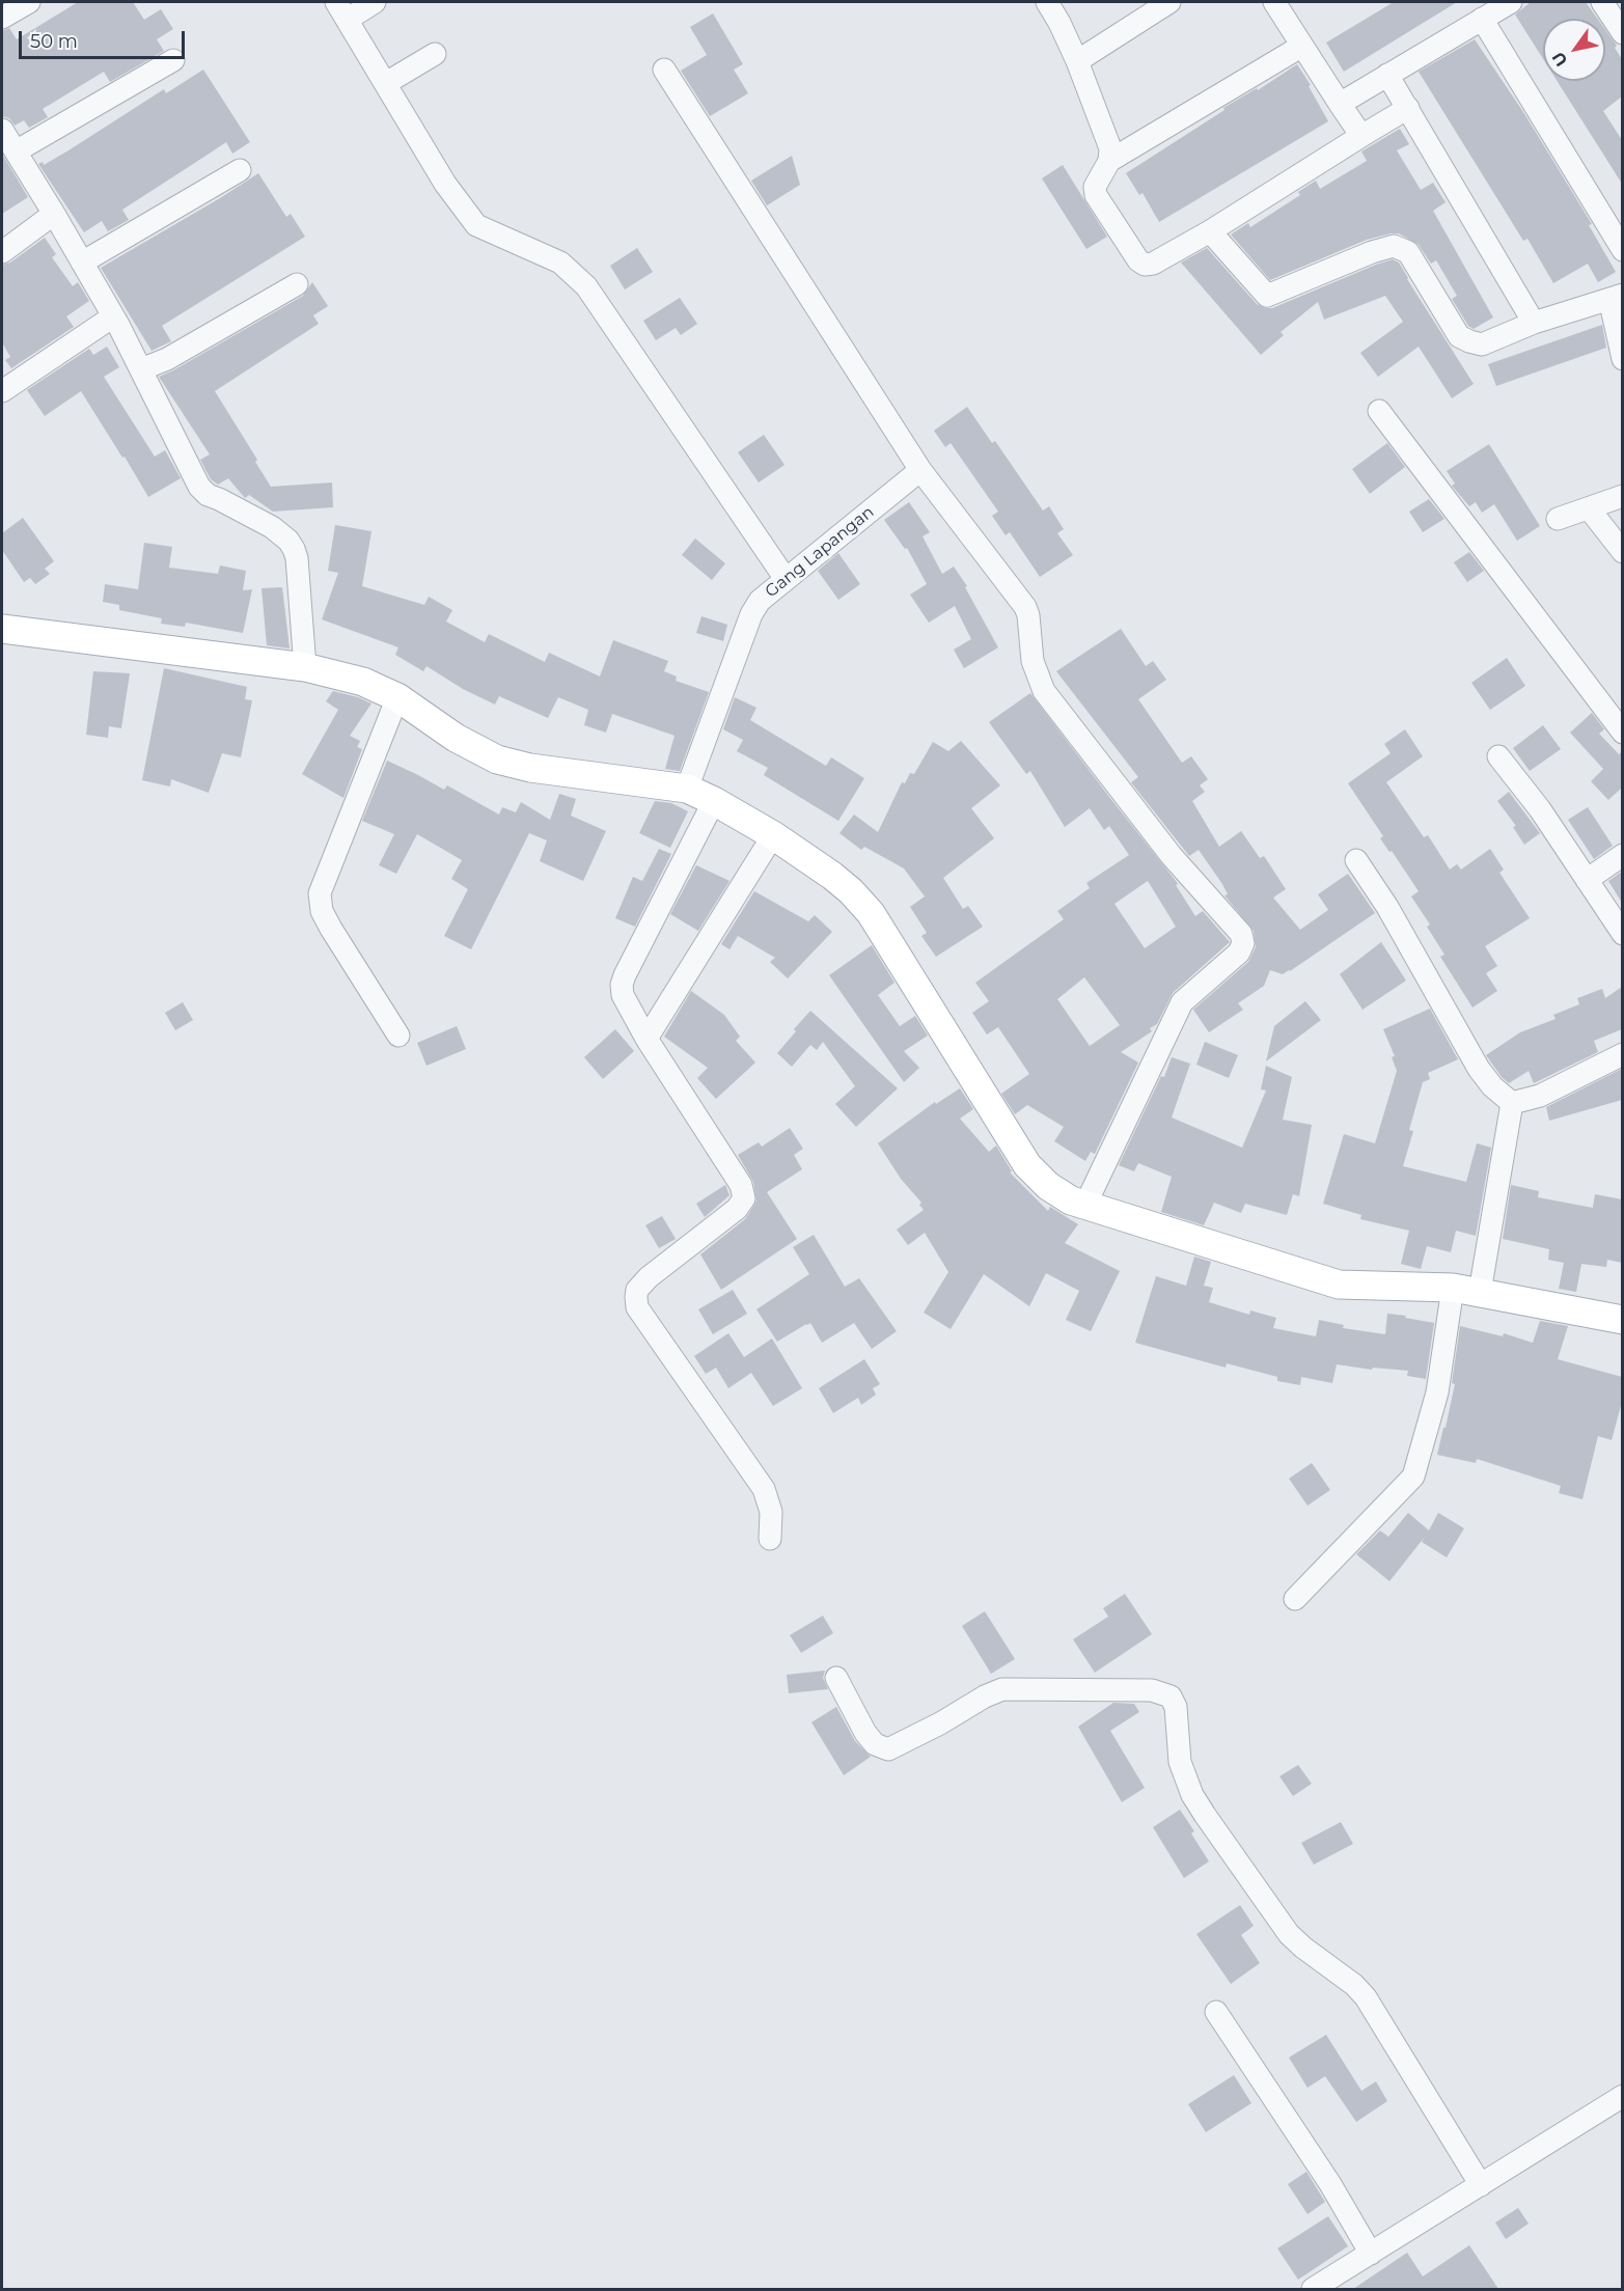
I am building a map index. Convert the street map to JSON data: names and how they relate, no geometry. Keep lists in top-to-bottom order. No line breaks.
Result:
{"streets":{"street":["Gang Lapangan"]},"scale_bar":"50 m","north":"bottom left"}
